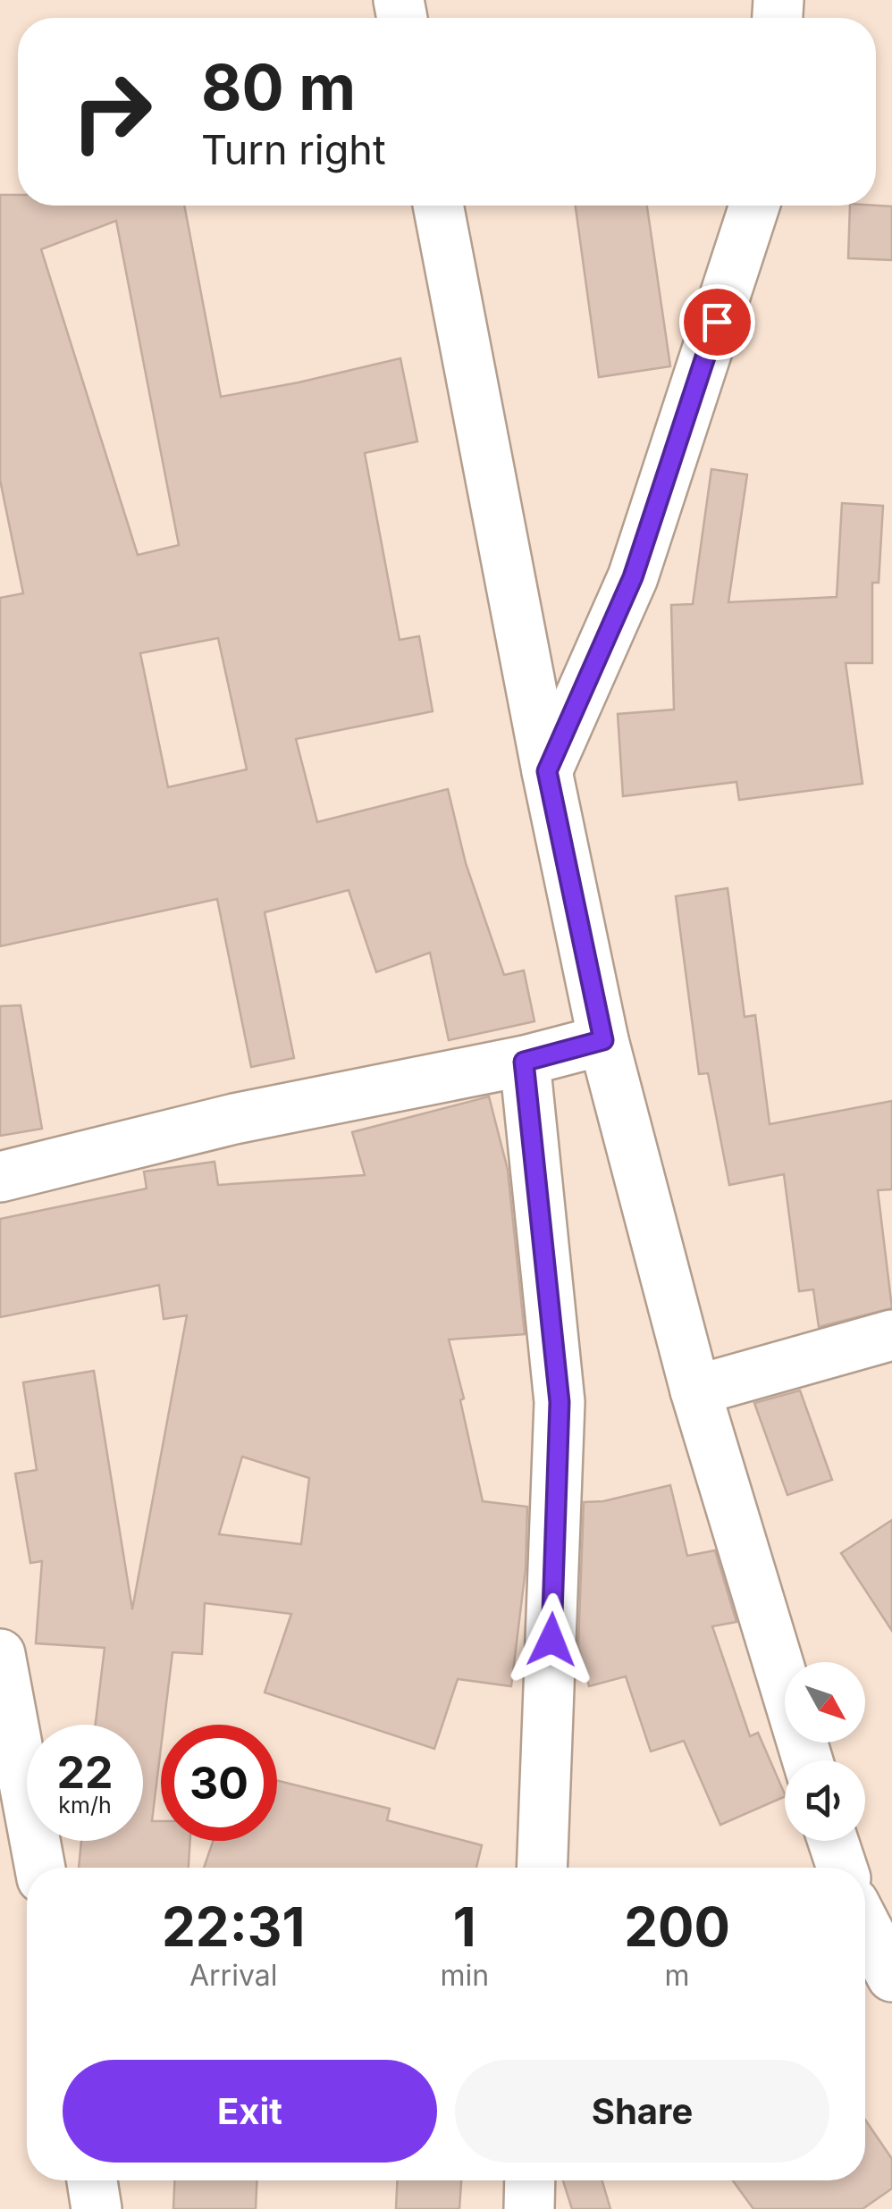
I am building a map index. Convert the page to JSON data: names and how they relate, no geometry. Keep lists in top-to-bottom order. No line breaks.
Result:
{"north":"bottom right","page":{"turn":["80 m","Turn right"],"speed":"22 km/h","limit":"30","eta":["22:31","Arrival","1","min","200","m"],"buttons":["Exit","Share"]}}
